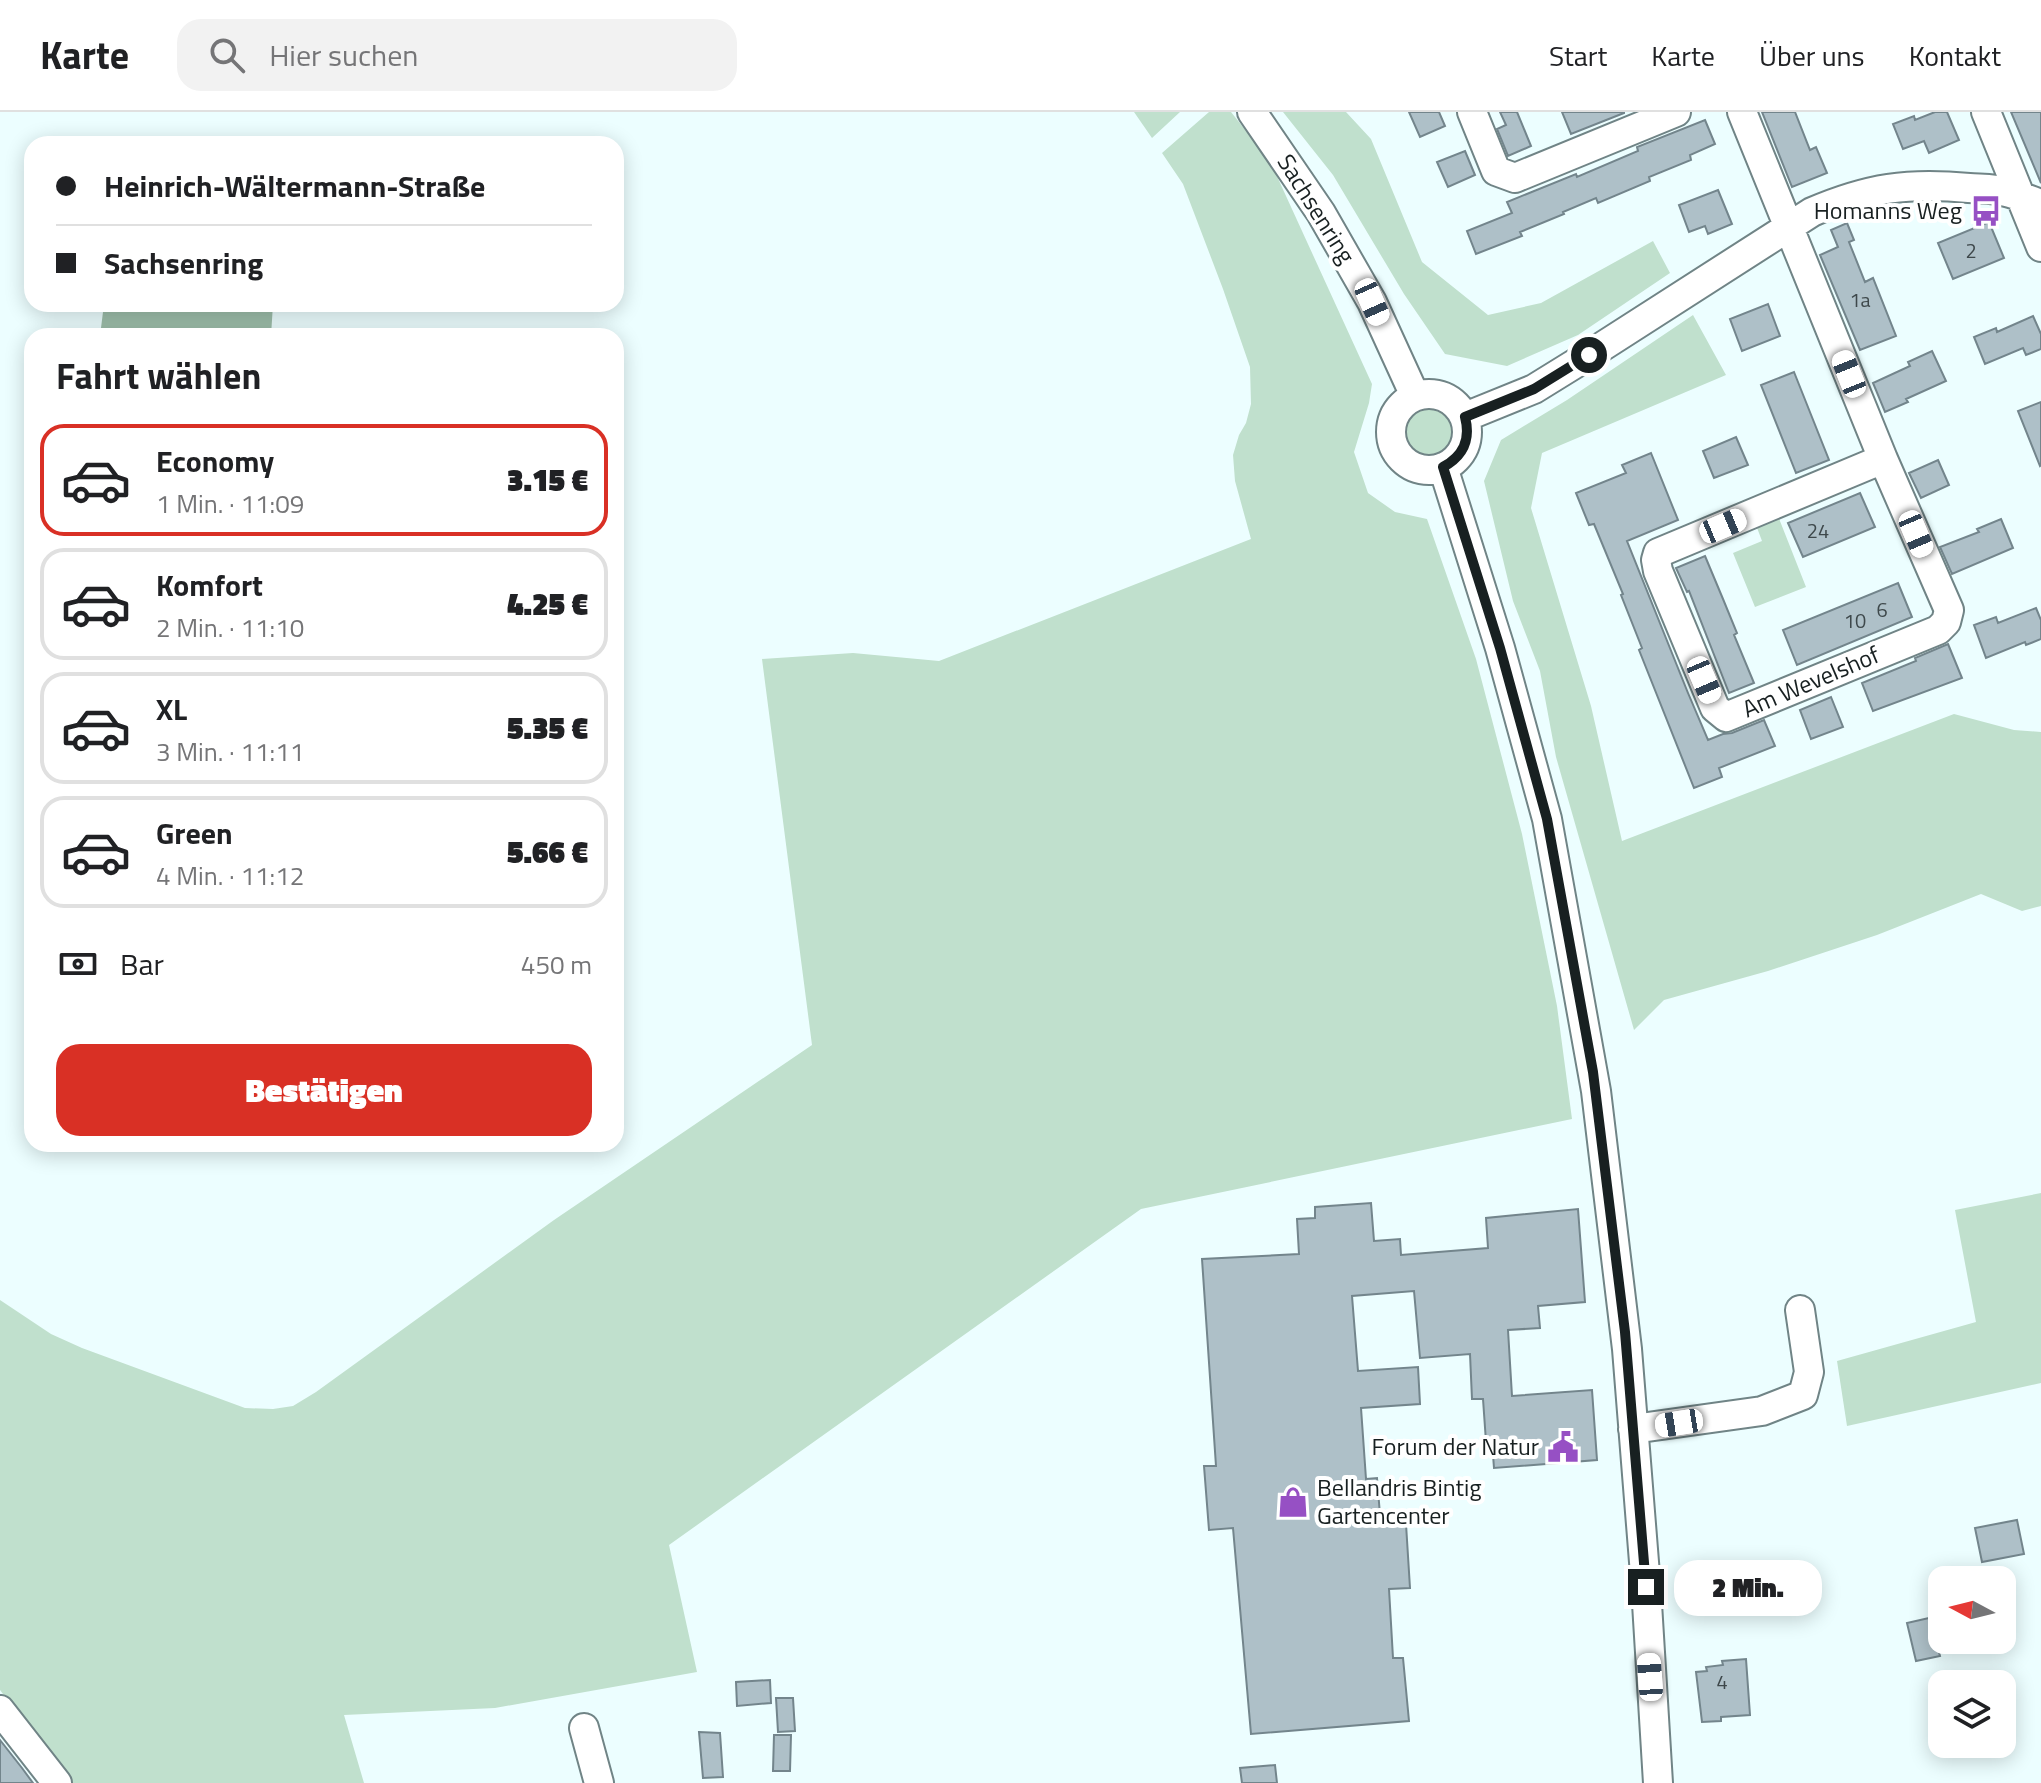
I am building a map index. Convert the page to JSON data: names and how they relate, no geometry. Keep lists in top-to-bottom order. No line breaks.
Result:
{"streets":{"street":["Sachsenring","Am Wevelshof"]},"places":{"bus stop":["Homanns Weg"],"public building":["Forum der Natur"],"shop":["Bellandris Bintig Gartencenter"]},"house_numbers":["2","1a","24","6","10","4"],"north":"left","page":{"header":"Karte","search":"Hier suchen","nav":["Start","Karte","Über uns","Kontakt"],"banner":["Heinrich-Wältermann-Straße","Sachsenring"],"heading":"Fahrt wählen","list":[{"name":"Economy","note":"1 Min. · 11:09","value":"3.15 €"},{"name":"Komfort","note":"2 Min. · 11:10","value":"4.25 €"},{"name":"XL","note":"3 Min. · 11:11","value":"5.35 €"},{"name":"Green","note":"4 Min. · 11:12","value":"5.66 €"}],"pay":["Bar","450 m"],"buttons":"Bestätigen","bubble":"2 Min."}}
